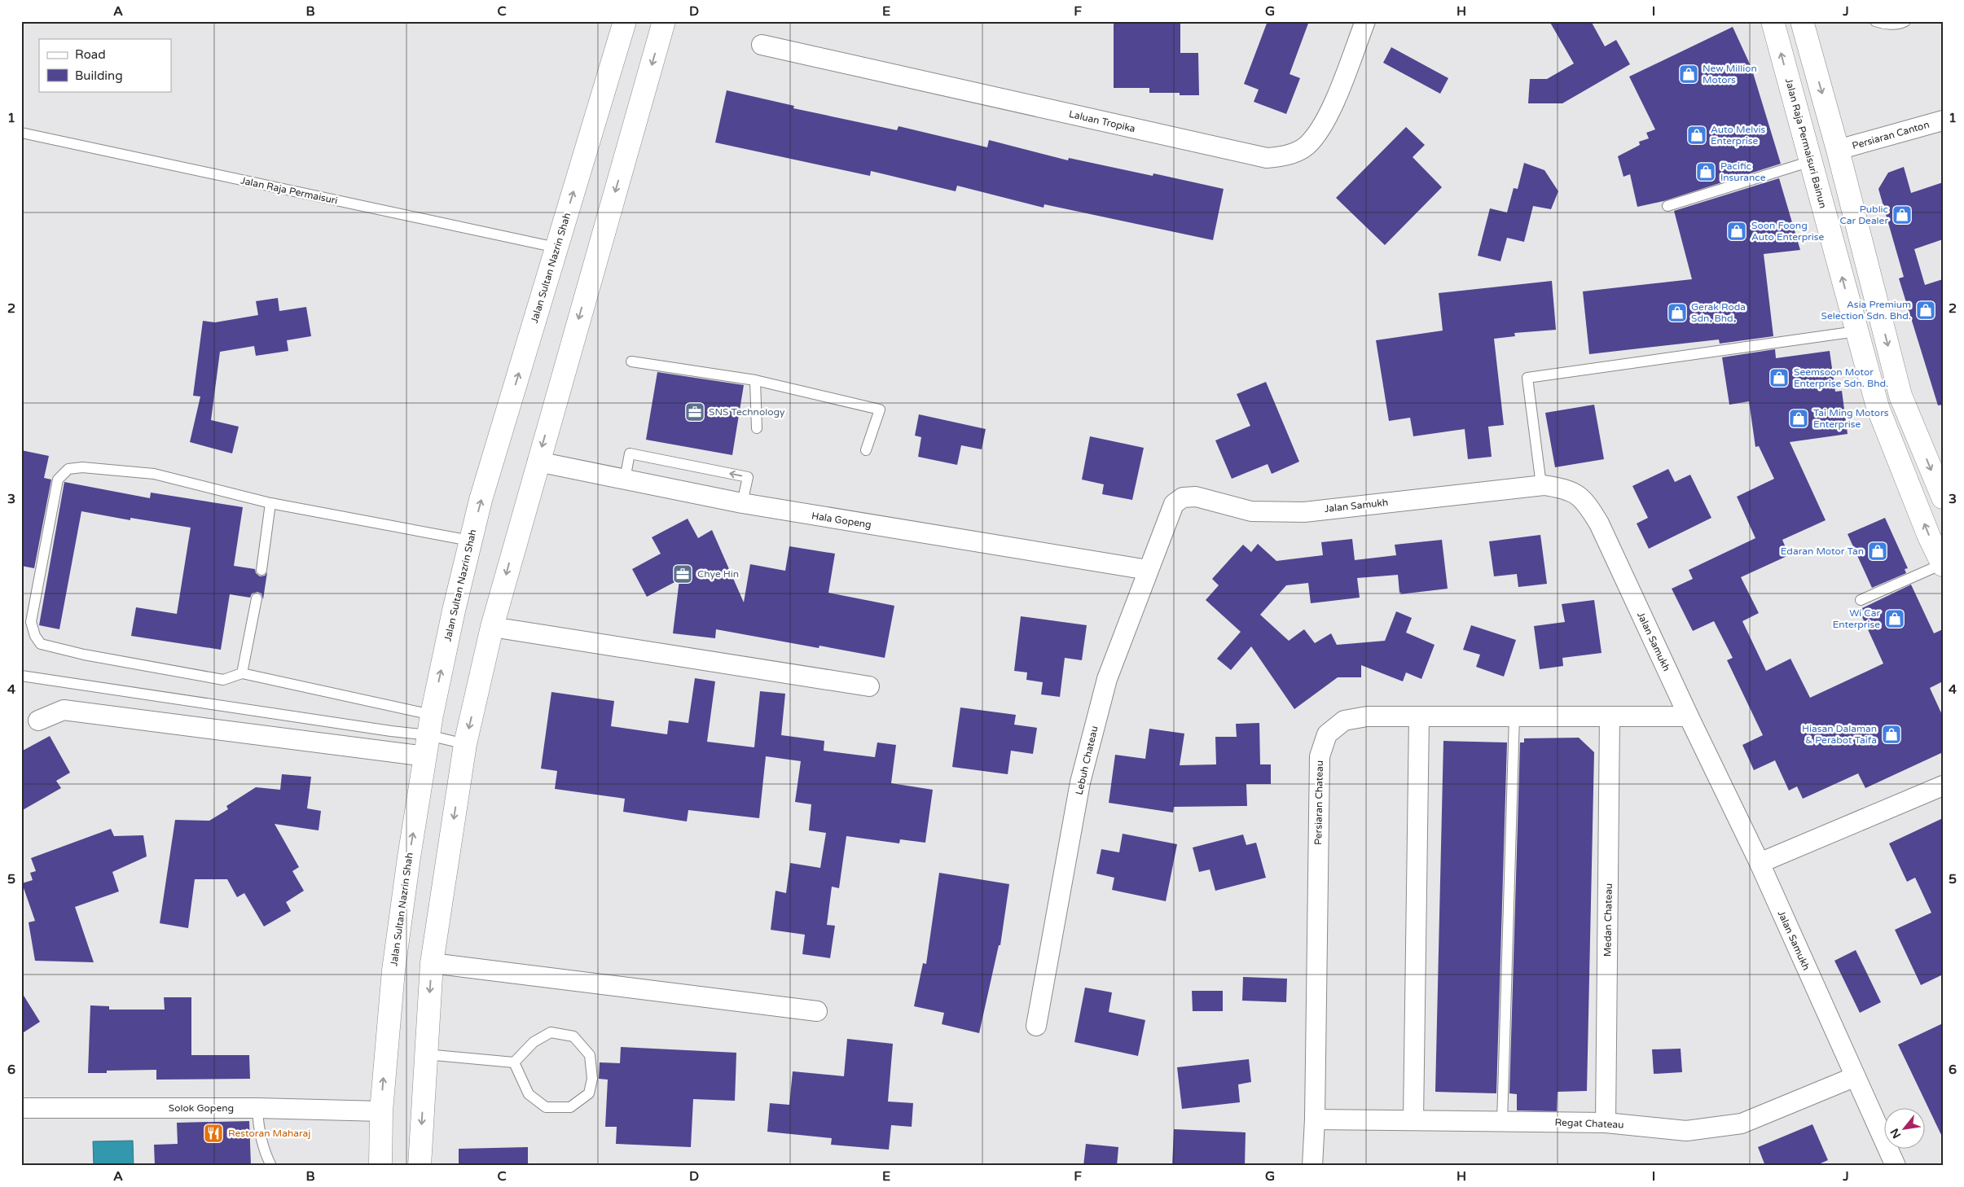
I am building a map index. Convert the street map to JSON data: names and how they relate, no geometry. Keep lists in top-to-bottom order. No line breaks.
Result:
{"streets":{"main road":["Jalan Raja Permaisuri Bainun","Jalan Sultan Nazrin Shah"],"street":["Laluan Tropika","Persiaran Canton","Jalan Samukh","Hala Gopeng","Lebuh Chateau","Persiaran Chateau","Medan Chateau","Solok Gopeng","Regat Chateau"],"lane":["Jalan Raja Permaisuri"]},"crossings":[["Jalan Raja Permaisuri","Jalan Sultan Nazrin Shah"],["Jalan Sultan Nazrin Shah","Solok Gopeng"],["Jalan Samukh","Lebuh Chateau"],["Jalan Samukh","Persiaran Chateau"],["Jalan Samukh","Regat Chateau"],["Hala Gopeng","Lebuh Chateau"],["Persiaran Chateau","Medan Chateau"],["Persiaran Chateau","Regat Chateau"],["Medan Chateau","Regat Chateau"]],"places":{"shop":["New Million Motors","Auto Melvis Enterprise","Pacific Insurance","Public Car Dealer","Soon Foong Auto Enterprise","Asia Premium Selection Sdn. Bhd.","Gerak Roda Sdn. Bhd.","Seemsoon Motor Enterprise Sdn. Bhd.","Tai Ming Motors Enterprise","Edaran Motor Tan","Wi Car Enterprise","Hiasan Dalaman & Perabot Taifa"],"office":["SNS Technology","Chye Hin"],"restaurant":["Restoran Maharaj"]},"legend":["Road","Building"],"north":"bottom left","grid":{"columns":["A","B","C","D","E","F","G","H","I","J"],"rows":["1","2","3","4","5","6"]}}
